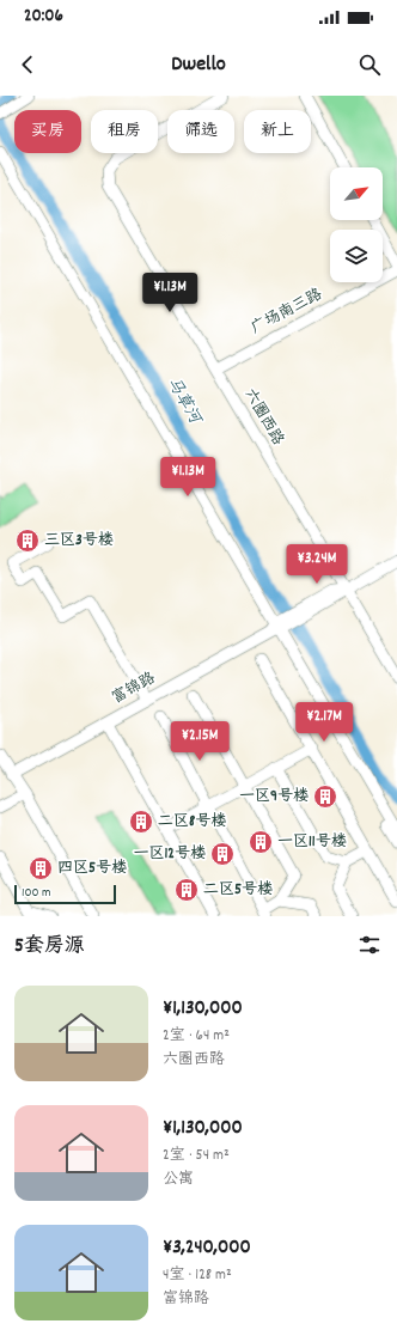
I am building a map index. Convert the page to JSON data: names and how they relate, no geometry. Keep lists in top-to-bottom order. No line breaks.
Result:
{"streets":{"street":["广场南三路","六圈西路","富锦路"]},"crossings":[["广场南三路","六圈西路"],["六圈西路","富锦路"]],"water":["马草河"],"places":{"building":["三区3号楼","一区9号楼","二区8号楼","一区11号楼","一区12号楼","四区5号楼","二区5号楼"]},"scale_bar":"100 m","north":"top right","page":{"status":"20:06","header":"Dwello","chip":["买房","租房","筛选","新上"],"price":["¥1.13M","¥1.13M","¥3.24M","¥2.17M","¥2.15M"],"scale":"100 m","heading":"5套房源","list":[{"name":"¥1,130,000","note":"2室 · 64 m² · 六圈西路"},{"name":"¥1,130,000","note":"2室 · 54 m² · 公寓"},{"name":"¥3,240,000","note":"4室 · 128 m² · 富锦路"}]}}
